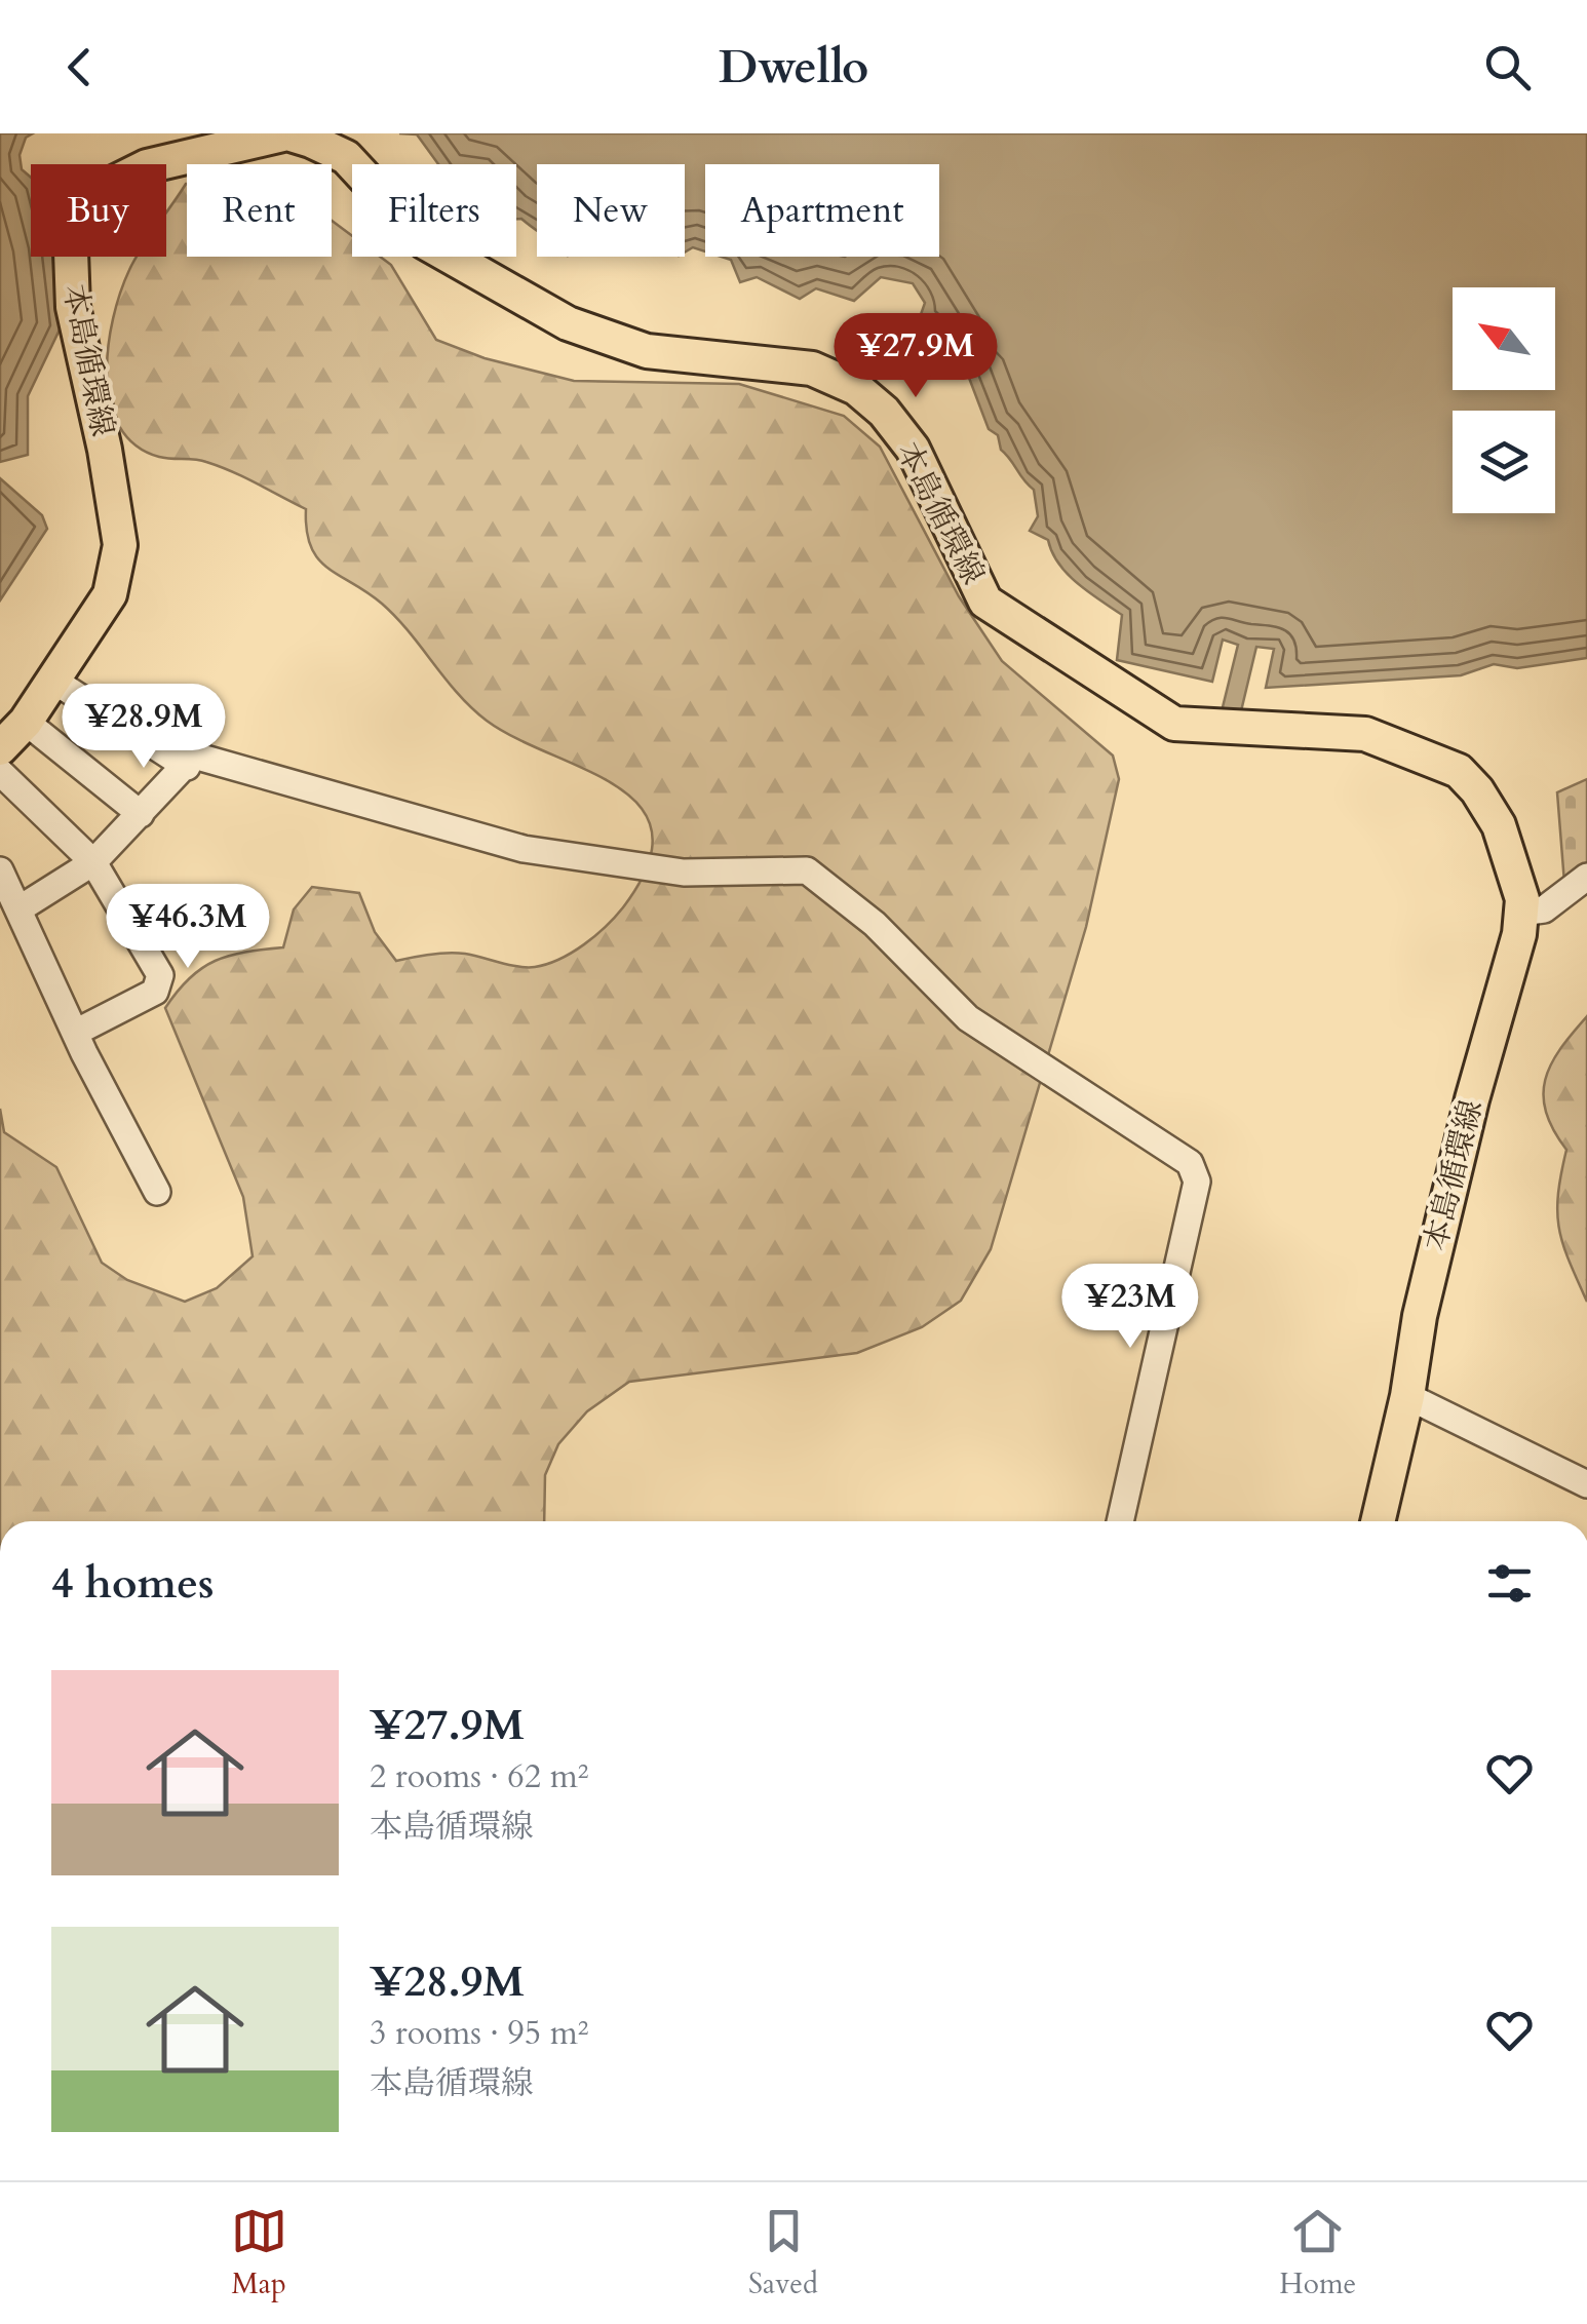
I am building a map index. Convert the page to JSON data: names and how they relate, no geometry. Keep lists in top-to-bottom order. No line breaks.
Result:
{"streets":{"main road":["本島循環線"]},"north":"top left","page":{"header":"Dwello","chip":["Buy","Rent","Filters","New","Apartment"],"price":["¥27.9M","¥28.9M","¥46.3M","¥23M"],"heading":"4 homes","list":[{"name":"¥27.9M","note":"2 rooms · 62 m² · 本島循環線"},{"name":"¥28.9M","note":"3 rooms · 95 m² · 本島循環線"}],"tabs":["Map","Saved","Home"]}}
